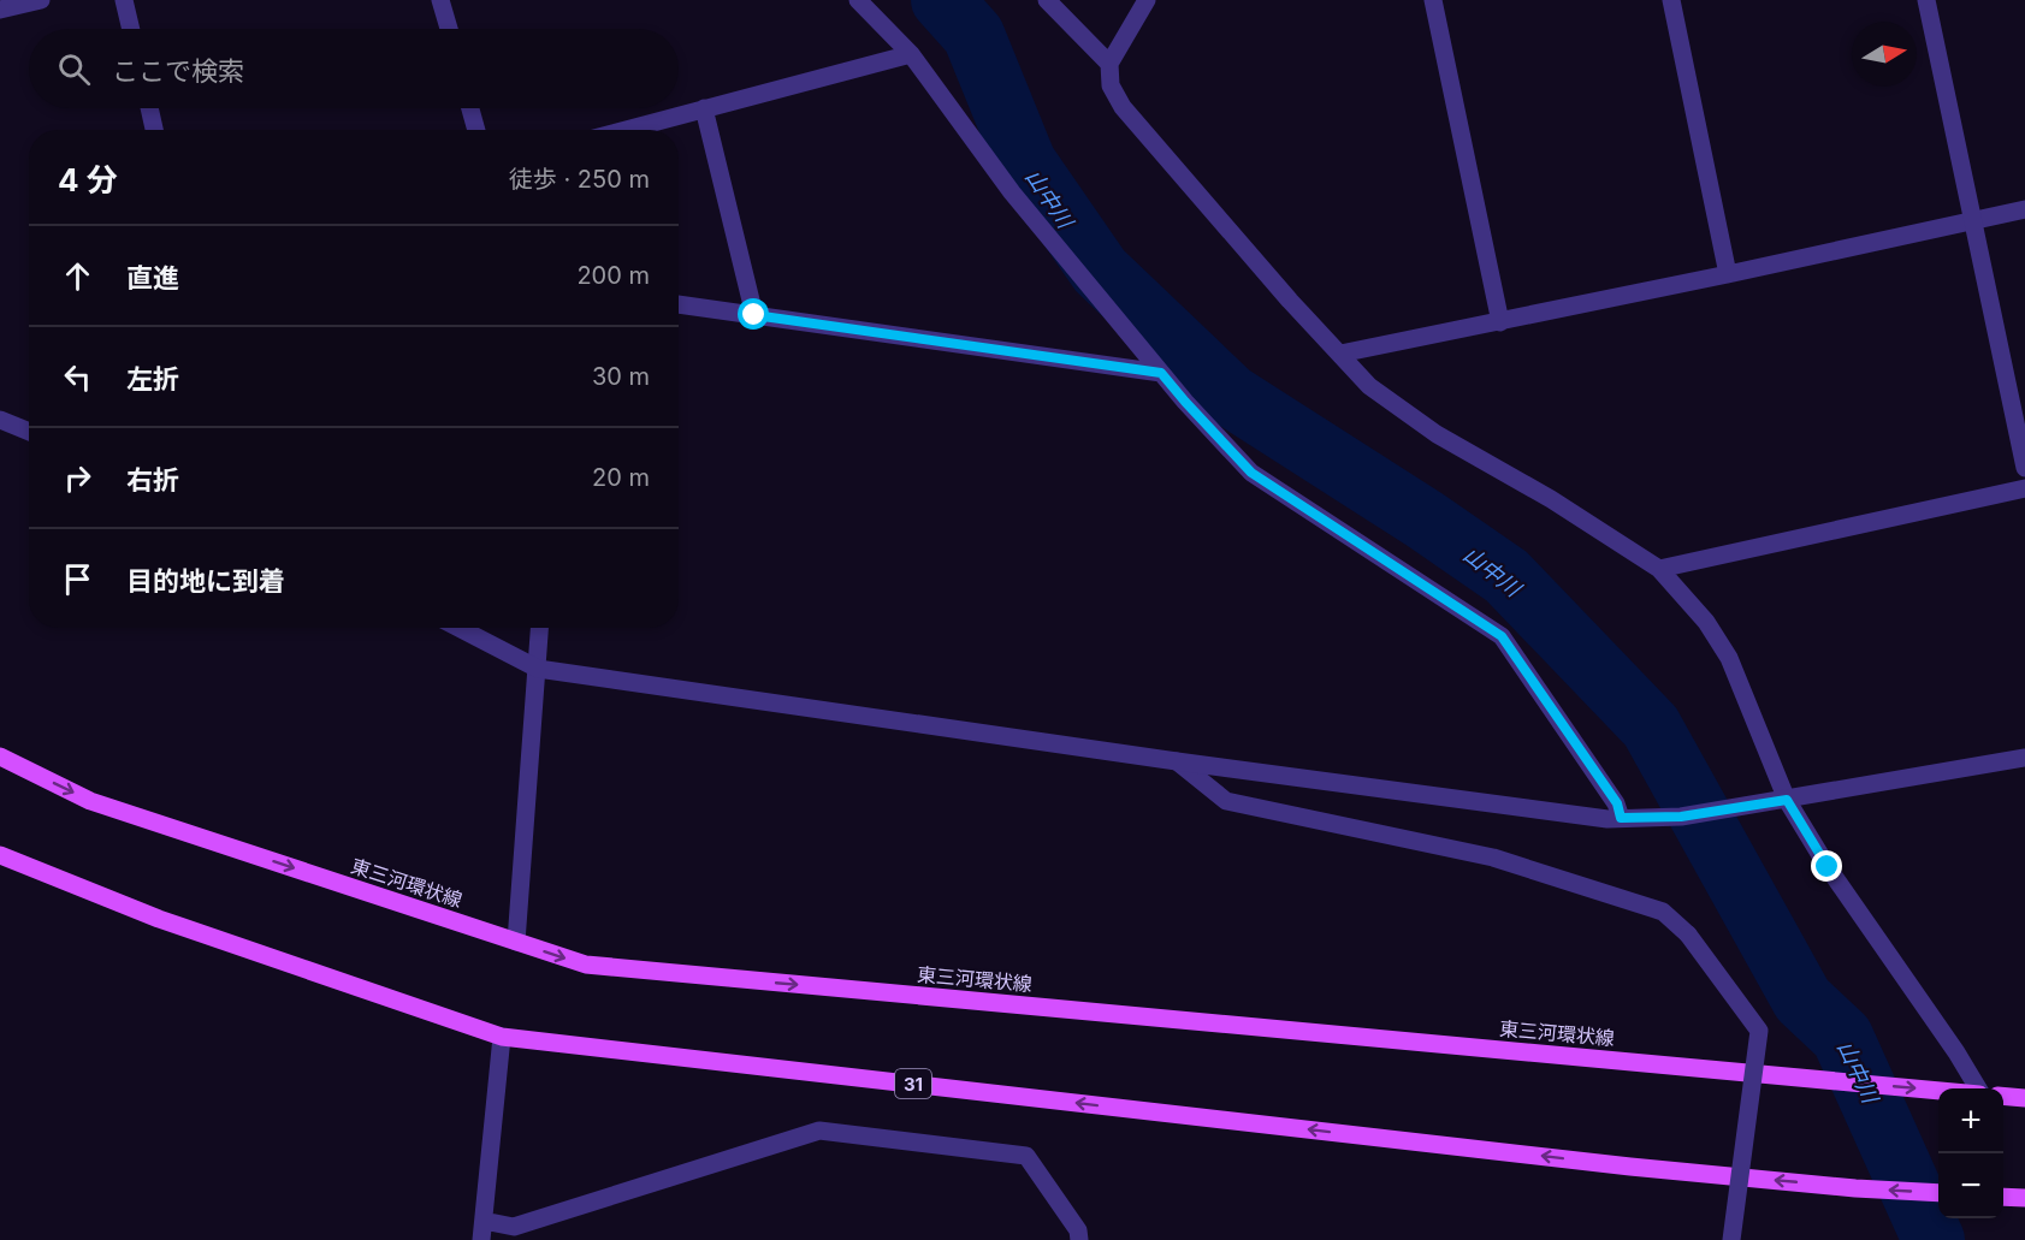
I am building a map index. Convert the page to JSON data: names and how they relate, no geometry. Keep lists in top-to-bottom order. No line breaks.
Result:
{"streets":{"main road":["東三河環状線","31"]},"water":["山中川"],"north":"right","page":{"search":"ここで検索","heading":["4 分","徒歩 · 250 m"],"list":[["直進","200 m"],["左折","30 m"],["右折","20 m"],"目的地に到着"],"map_buttons":["+","−"]}}
